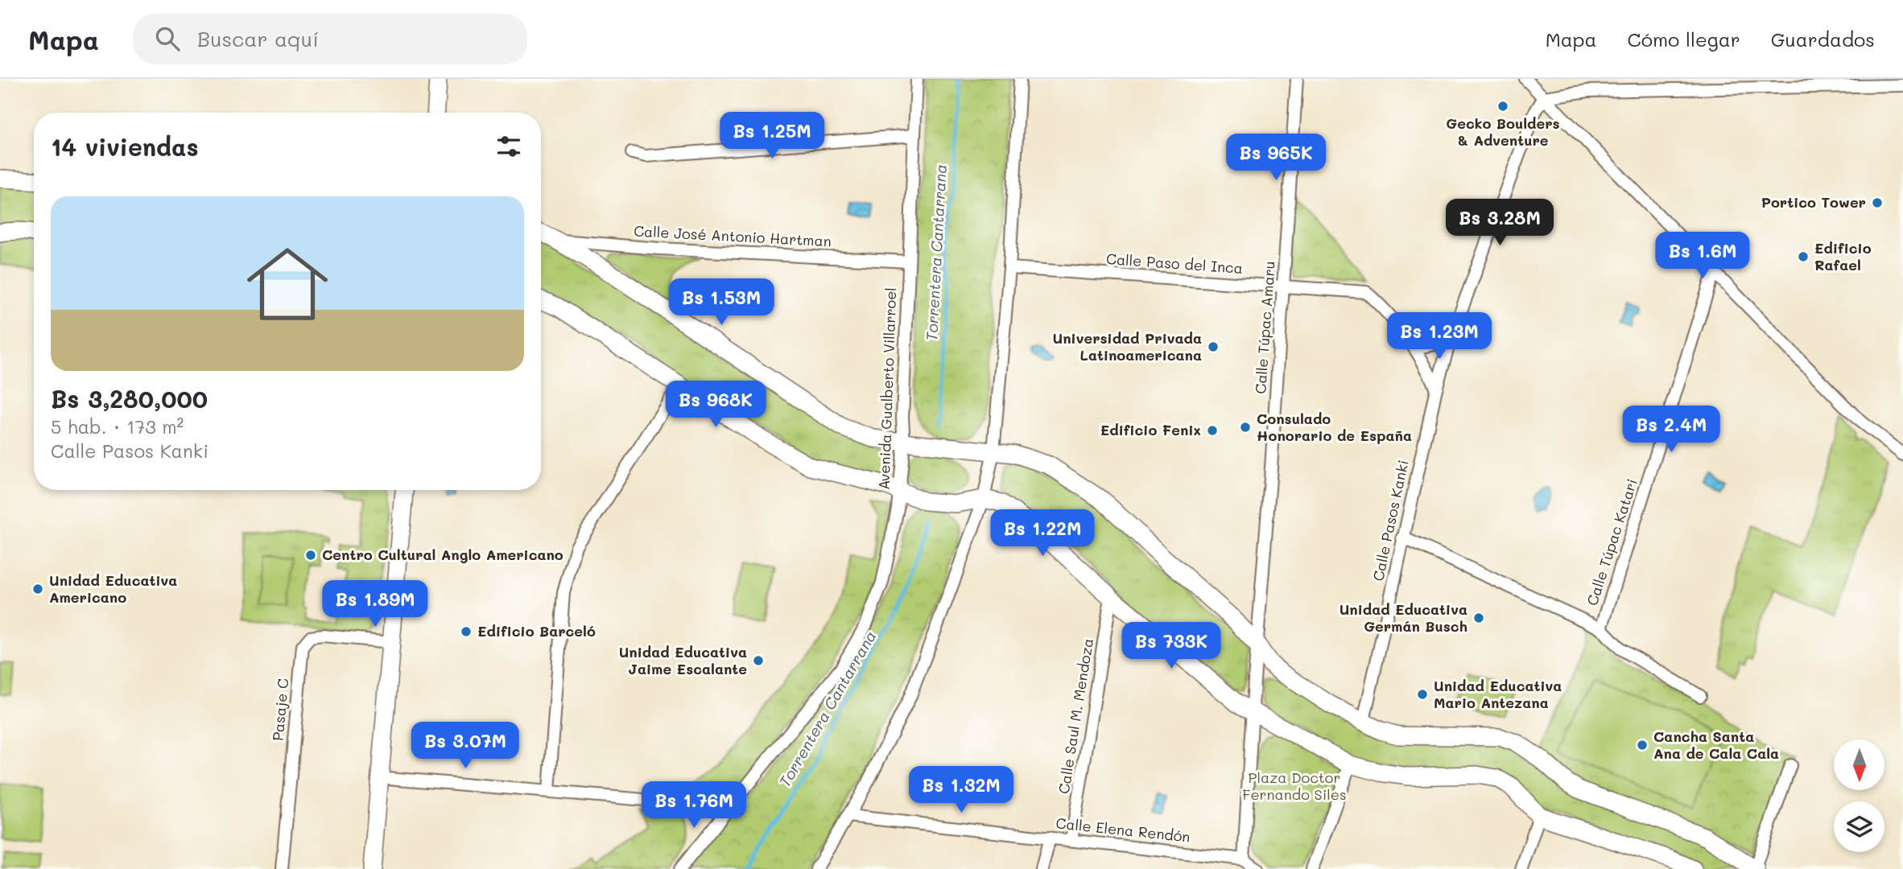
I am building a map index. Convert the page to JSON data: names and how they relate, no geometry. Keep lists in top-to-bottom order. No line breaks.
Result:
{"streets":{"street":["Calle José Antonio Hartman","Calle Paso del Inca","Calle Túpac Amaru","Avenida Gualberto Villarroel","Calle Pasos Kanki","Calle Túpac Katari","Pasaje C","Calle Saul M. Mendoza","Calle Elena Rendón"]},"crossings":[["Calle José Antonio Hartman","Avenida Gualberto Villarroel"],["Calle Paso del Inca","Calle Túpac Amaru"],["Calle Paso del Inca","Calle Pasos Kanki"],["Calle Túpac Amaru","Calle Elena Rendón"],["Calle Saul M. Mendoza","Calle Elena Rendón"]],"water":["Torrentera Cantarrana"],"parks":["Plaza Doctor Fernando Siles"],"places":["Gecko Boulders & Adventure","Portico Tower","Edificio Rafael","Universidad Privada Latinoamericana","Consulado Honorario de España","Edificio Fenix","Centro Cultural Anglo Americano","Unidad Educativa Americano","Unidad Educativa Germán Busch","Edificio Barceló","Unidad Educativa Jaime Escalante","Unidad Educativa Mario Antezana","Cancha Santa Ana de Cala Cala"],"north":"bottom","page":{"header":"Mapa","search":"Buscar aquí","nav":["Mapa","Cómo llegar","Guardados"],"price":["Bs 1.25M","Bs 965K","Bs 3.28M","Bs 1.6M","Bs 1.53M","Bs 1.23M","Bs 968K","Bs 2.4M","Bs 1.22M","Bs 1.89M","Bs 733K","Bs 3.07M","Bs 1.32M","Bs 1.76M"],"heading":"14 viviendas","list":[{"name":"Bs 3,280,000","note":"5 hab. · 173 m² · Calle Pasos Kanki"}]}}
